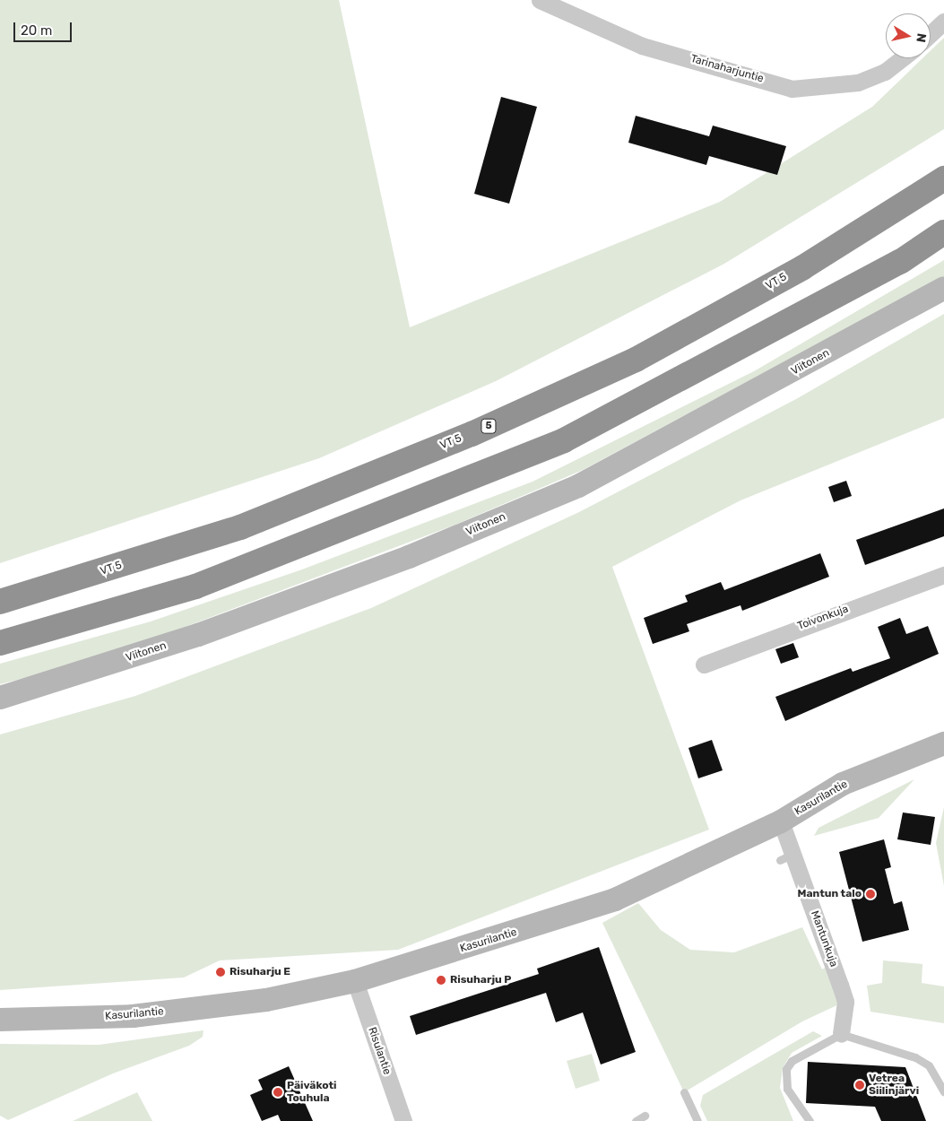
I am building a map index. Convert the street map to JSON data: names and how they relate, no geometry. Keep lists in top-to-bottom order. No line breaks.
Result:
{"streets":{"highway":["VT 5","5"],"main road":["Viitonen","Kasurilantie"],"street":["Tarinaharjuntie","Toivonkuja","Mantunkuja","Risulantie"]},"crossings":[["Kasurilantie","Mantunkuja"],["Kasurilantie","Risulantie"]],"places":["Mantun talo","Risuharju E","Risuharju P","Vetrea Siilinjärvi","Päiväkoti Touhula"],"scale_bar":"20 m","north":"right"}
